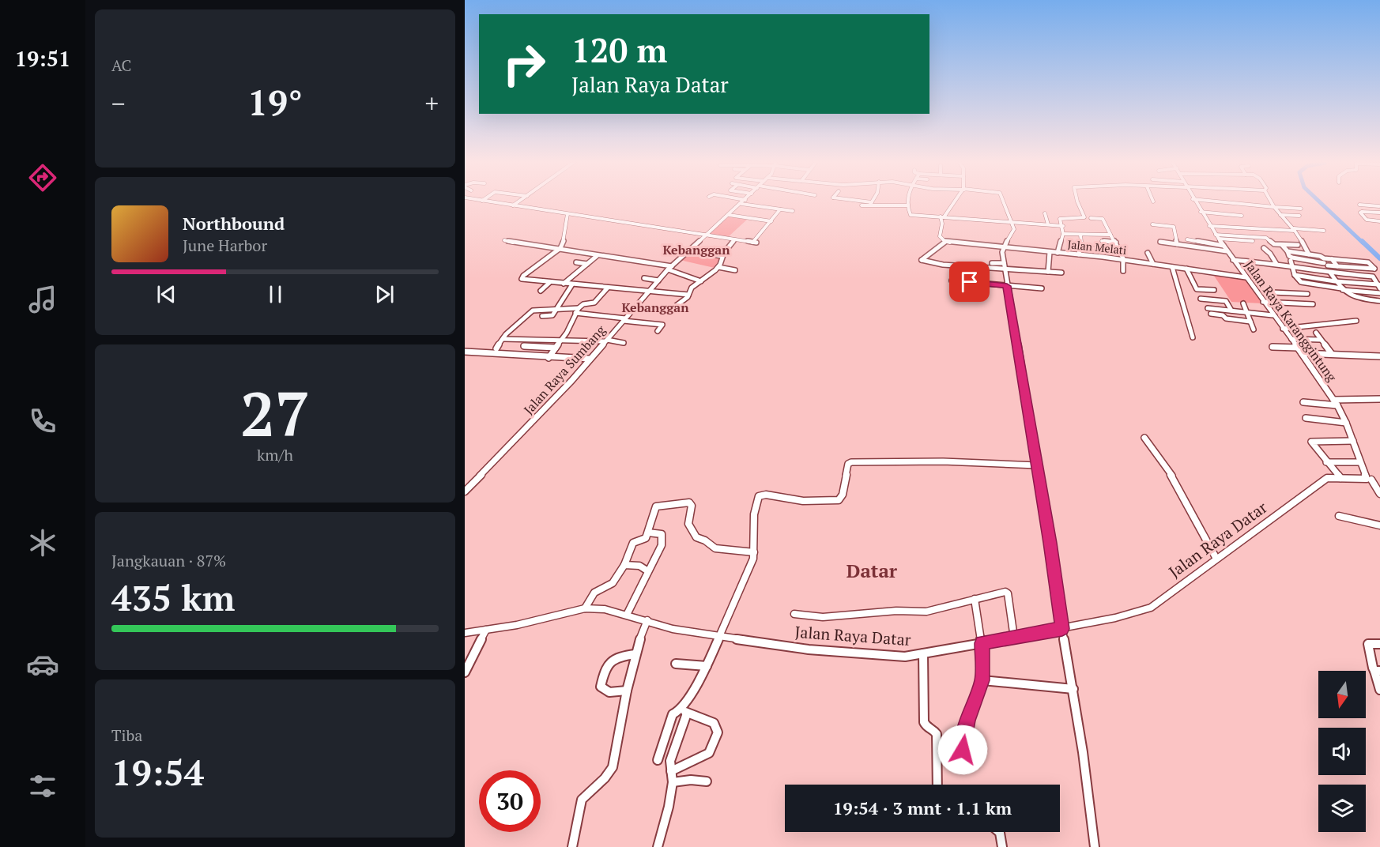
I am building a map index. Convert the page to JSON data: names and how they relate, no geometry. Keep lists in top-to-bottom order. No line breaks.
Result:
{"streets":{"street":["Jalan Melati","Jalan Raya Karanggintung","Jalan Raya Sumbang","Jalan Raya Datar"]},"crossings":[["Jalan Melati","Jalan Raya Karanggintung"]],"districts":["Kebanggan","Kebanggan","Datar"],"north":"bottom","page":{"tabs":"19:51","tile":["AC",["27","km/h"],["Jangkauan · 87%","435 km"],["Tiba","19:54"]],"turn":["120 m","Jalan Raya Datar"],"heat":["−","19°","+"],"song":["Northbound","June Harbor"],"limit":"30","trip":"19:54 · 3 mnt · 1.1 km"}}
